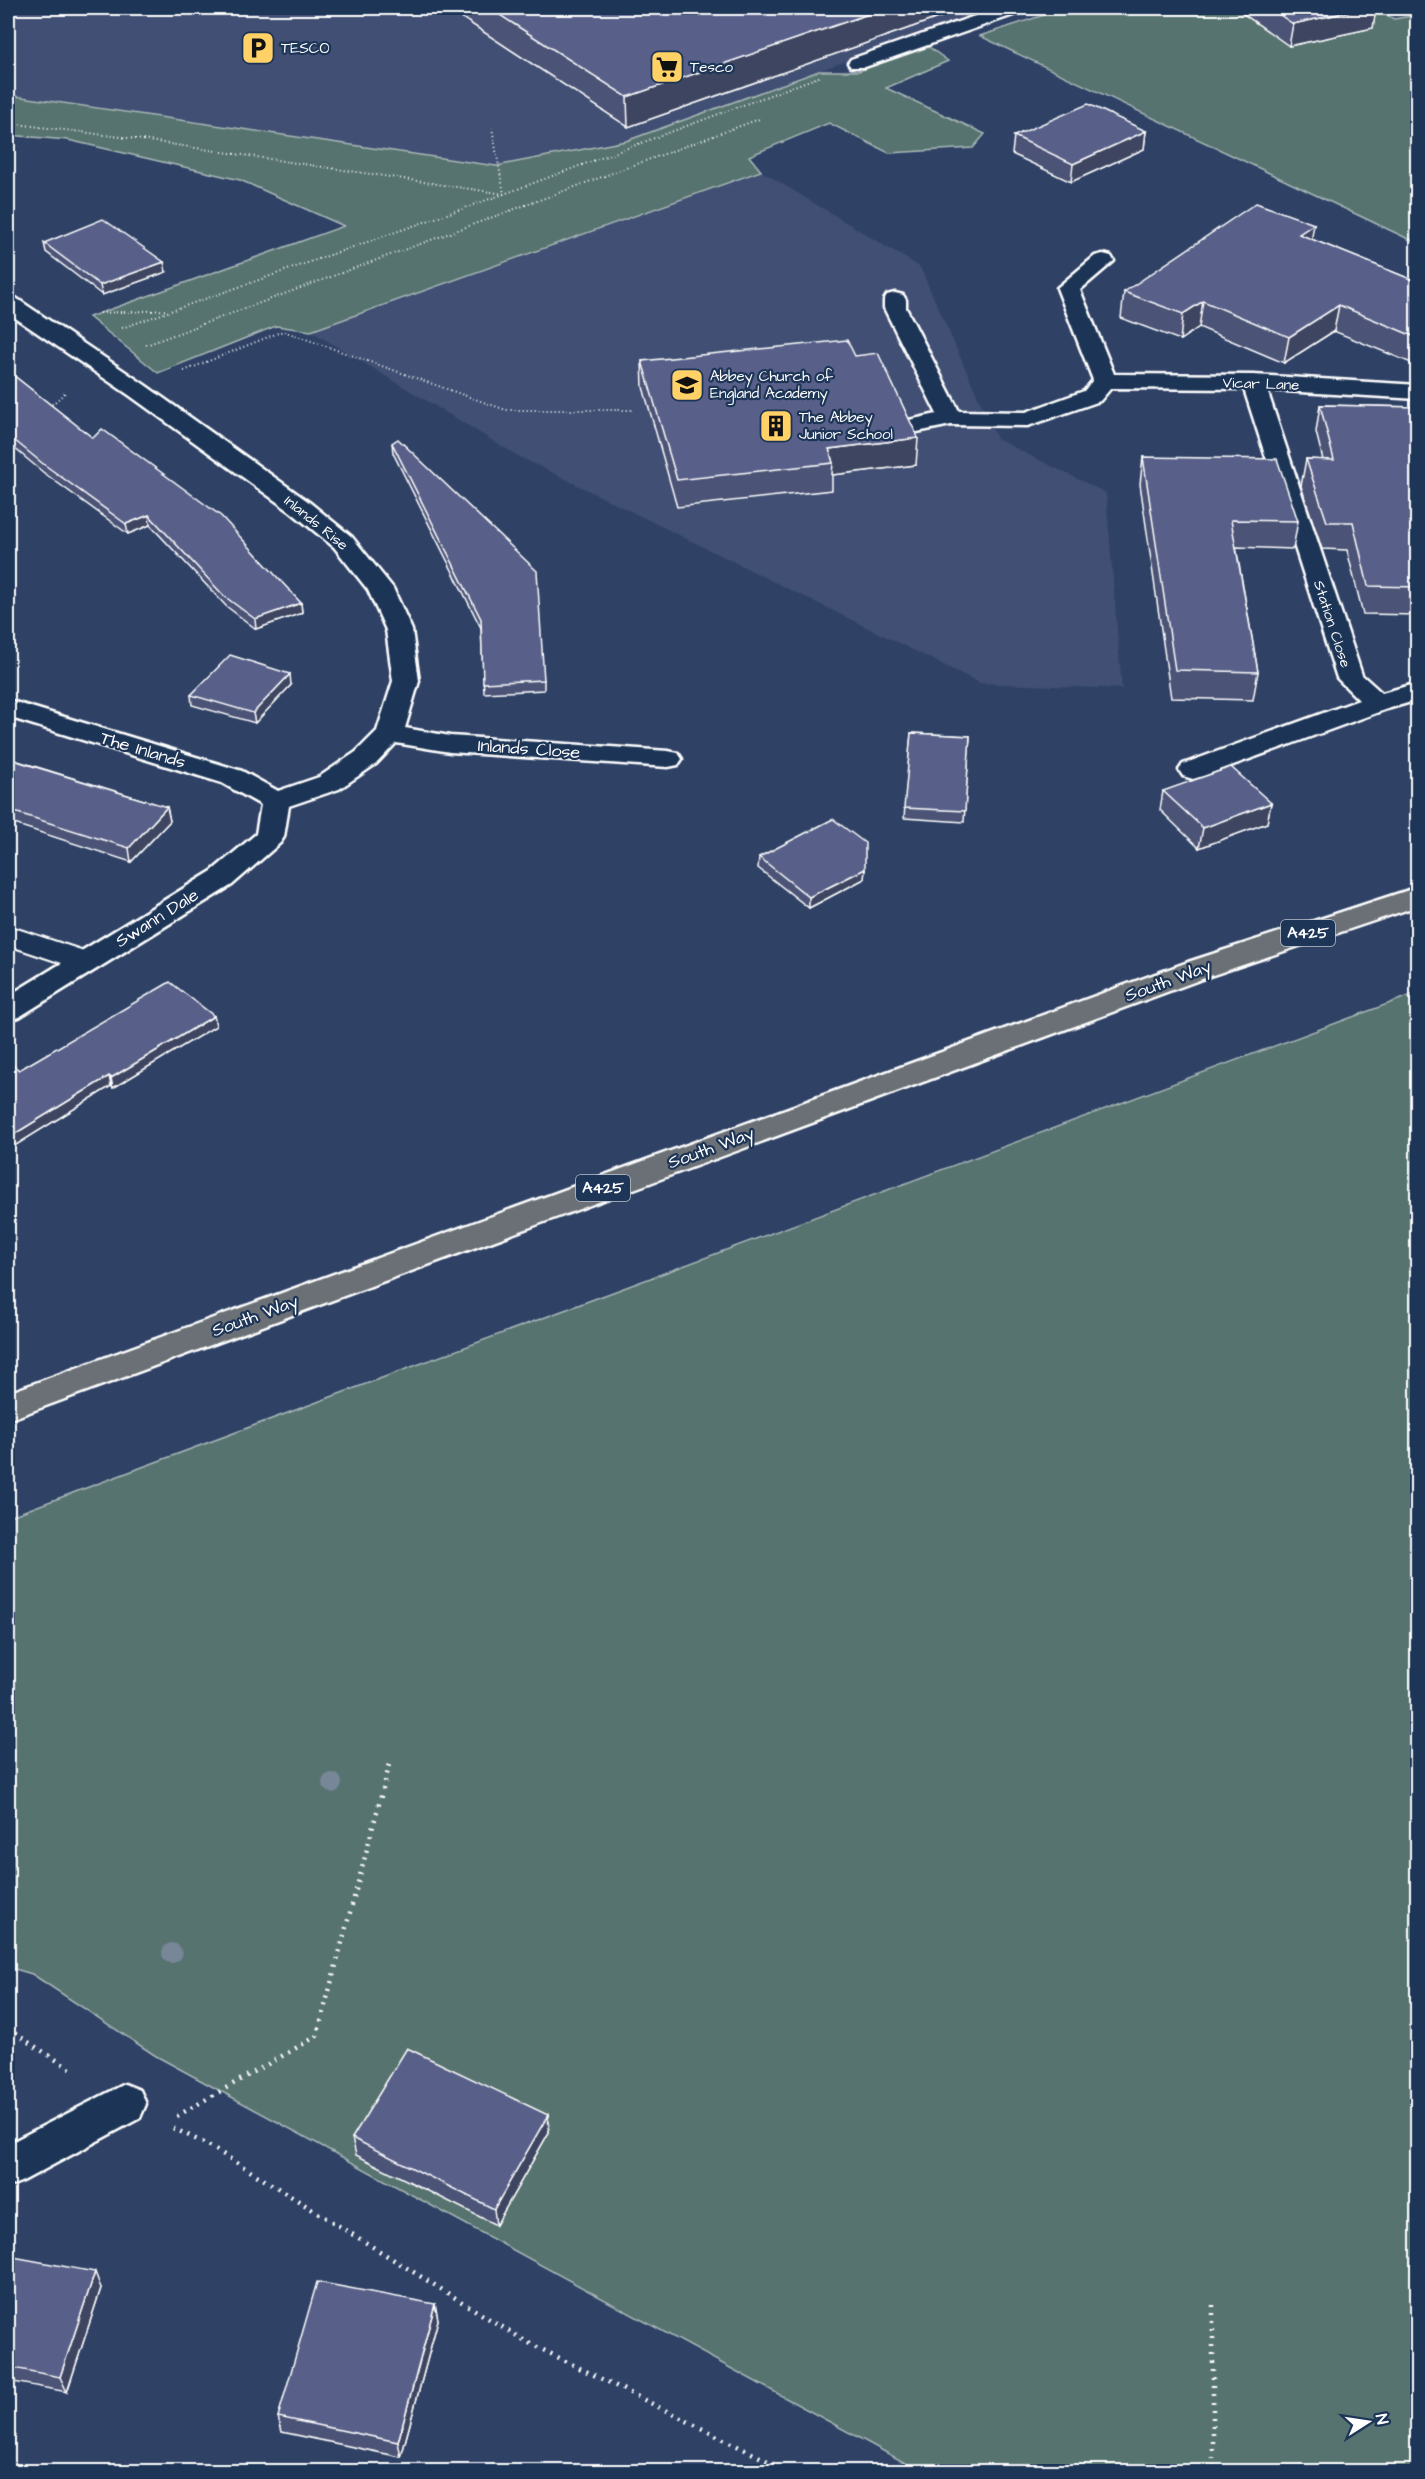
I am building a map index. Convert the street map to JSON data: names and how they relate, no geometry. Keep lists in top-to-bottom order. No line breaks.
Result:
{"streets":{"main road":["A425","South Way"],"street":["Vicar Lane","Inlands Rise","Station Close","Inlands Close","The Inlands","Swann Dale"]},"crossings":[["Vicar Lane","Station Close"],["Inlands Rise","Inlands Close"],["Inlands Rise","The Inlands"],["Inlands Rise","Swann Dale"],["The Inlands","Swann Dale"]],"places":{"parking":["TESCO"],"supermarket":["Tesco"],"school or university":["Abbey Church of England Academy"],"building":["The Abbey Junior School"]},"north":"right"}
